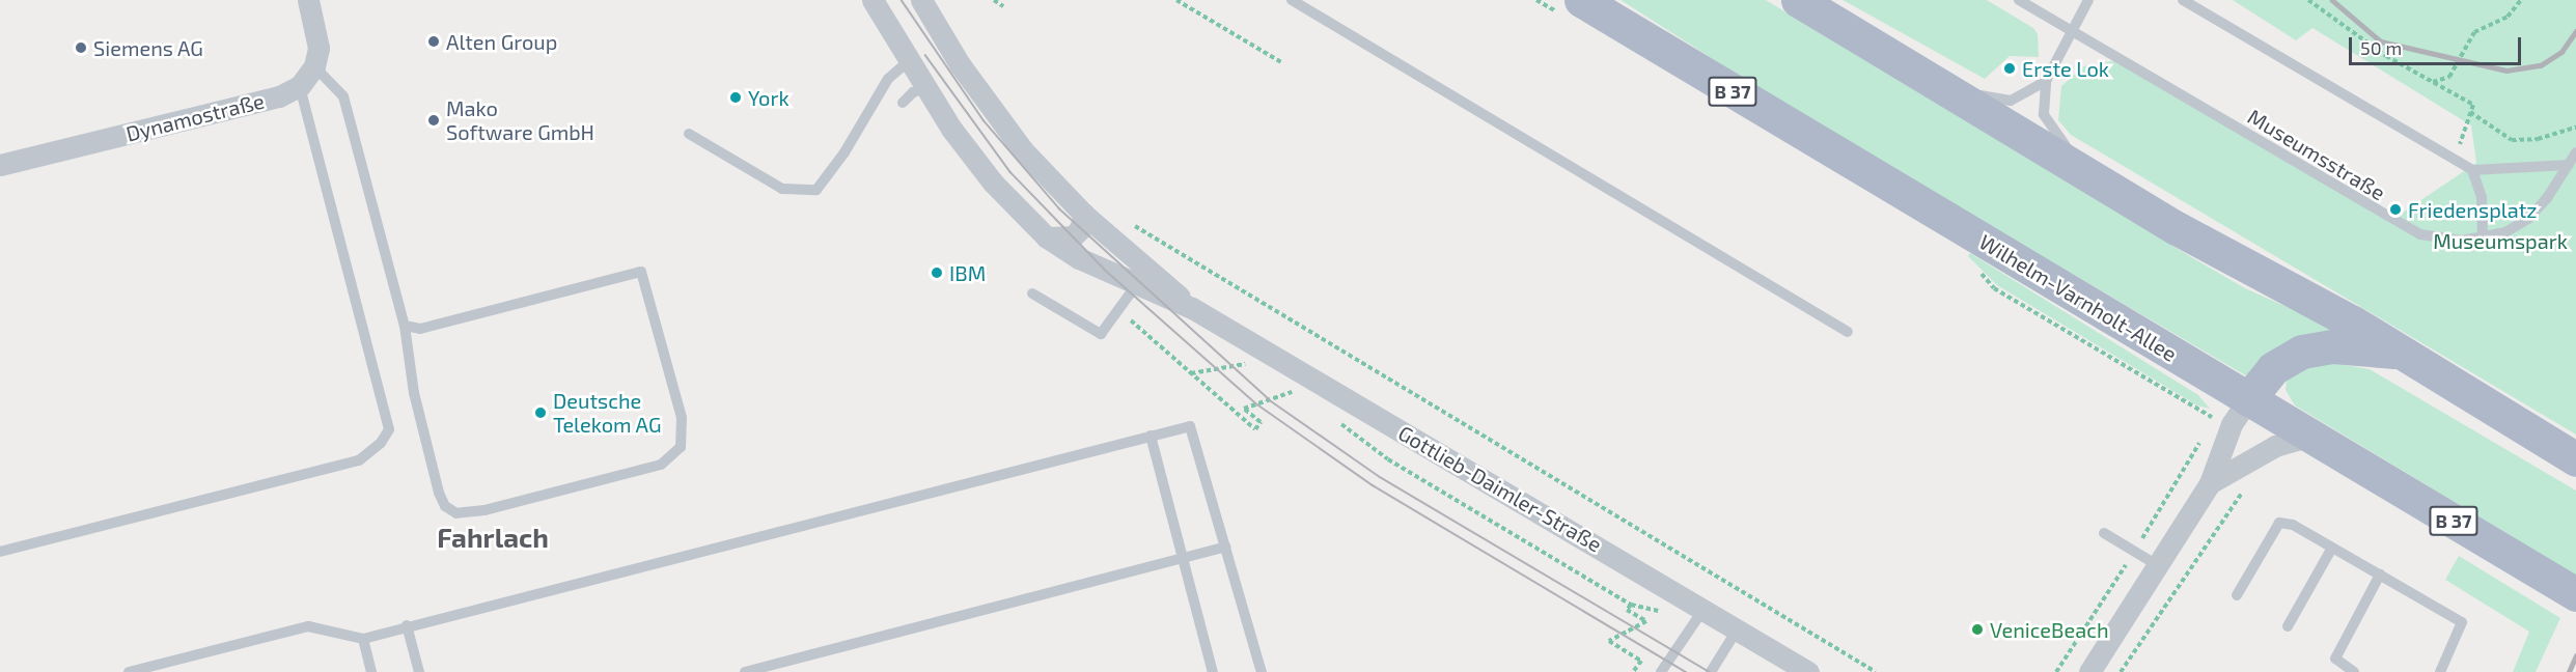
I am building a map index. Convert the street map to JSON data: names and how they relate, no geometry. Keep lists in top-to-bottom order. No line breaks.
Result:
{"streets":{"main road":["B 37","Wilhelm-Varnholt-Allee"],"street":["Dynamostraße","Gottlieb-Daimler-Straße"],"lane":["Museumsstraße"]},"districts":["Fahrlach"],"parks":["Museumspark"],"places":["Alten Group","Siemens AG","Erste Lok","York","Mako Software GmbH","Friedensplatz","IBM","Deutsche Telekom AG","VeniceBeach"],"scale_bar":"50 m"}
